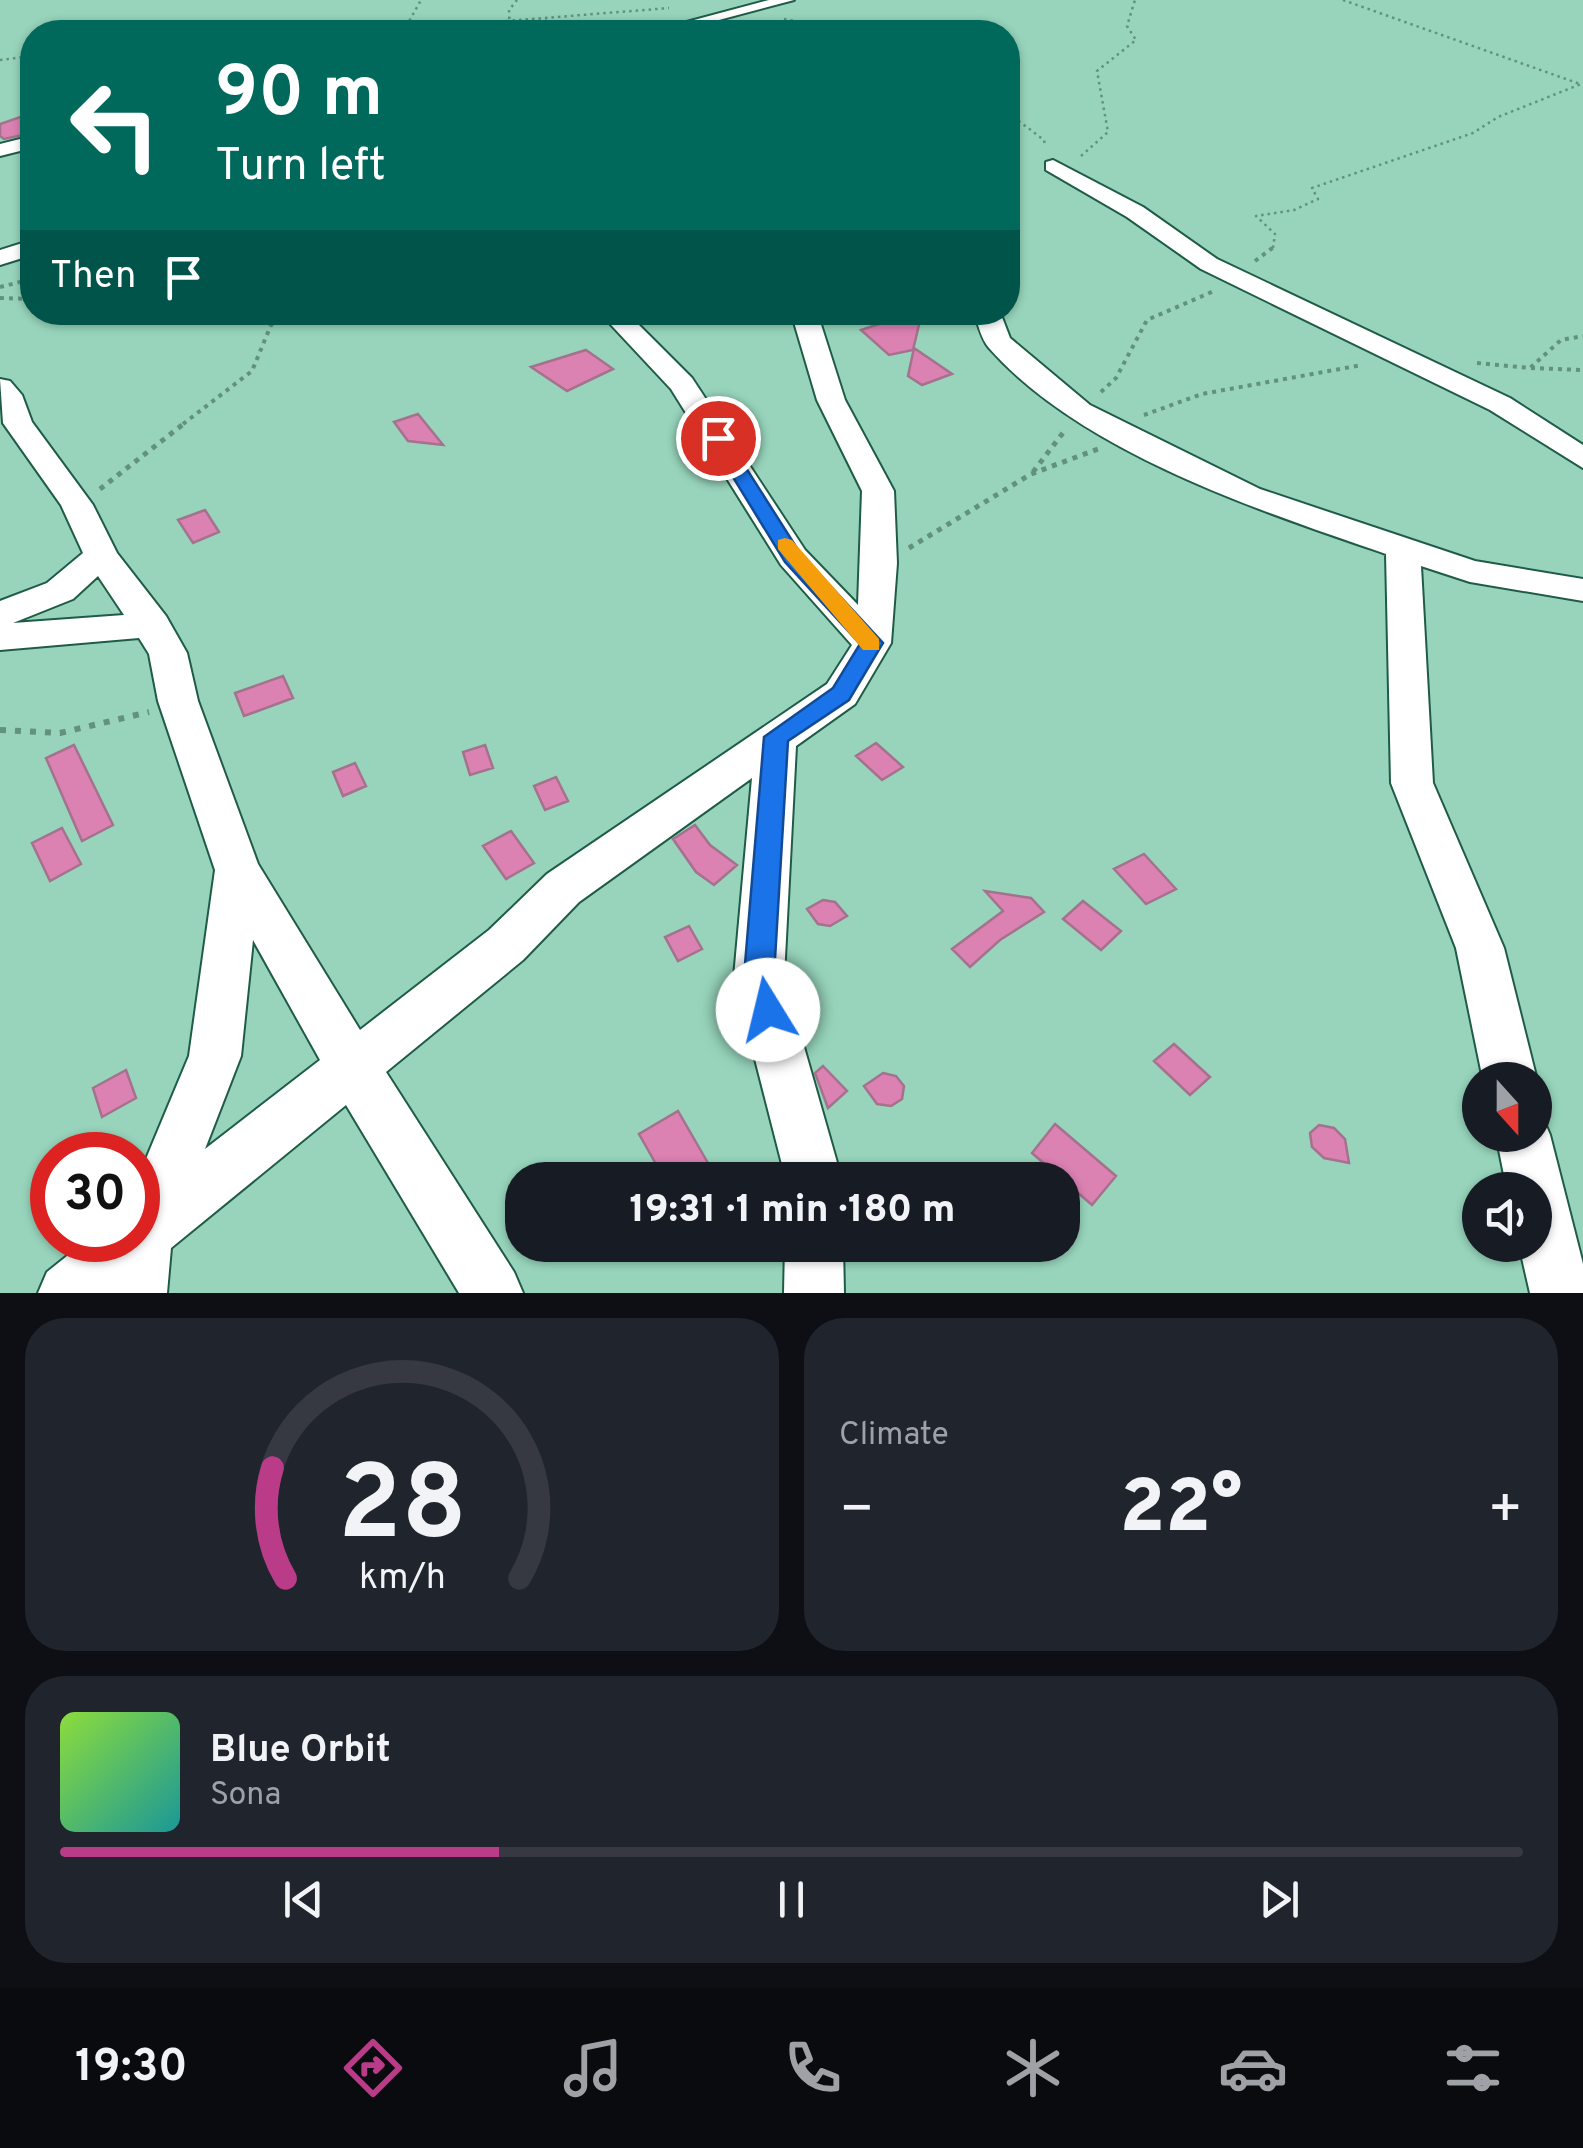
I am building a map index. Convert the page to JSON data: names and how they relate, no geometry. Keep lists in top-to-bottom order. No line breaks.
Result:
{"north":"bottom","page":{"turn":["90 m","Turn left"],"then":"Then","limit":"30","trip":"19:31 · 1 min · 180 m","tile":"Climate","heat":["−","22°","+"],"song":["Blue Orbit","Sona"],"tabs":"19:30","gauge":["28","km/h"]}}
